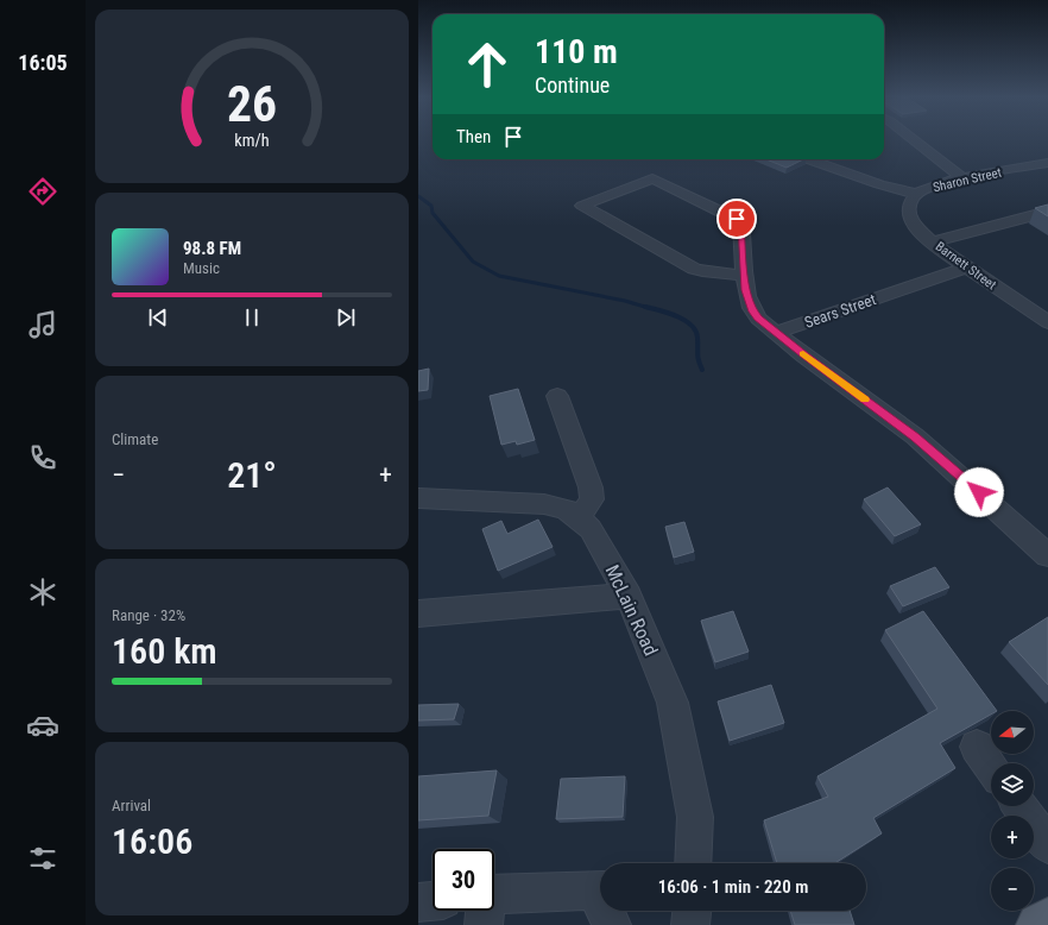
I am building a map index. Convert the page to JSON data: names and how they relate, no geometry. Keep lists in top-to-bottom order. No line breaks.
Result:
{"streets":{"street":["Sharon Street","Barnett Street","Sears Street","McLain Road"]},"crossings":[["Sharon Street","Barnett Street"],["Barnett Street","Sears Street"]],"north":"left","page":{"tabs":"16:05","turn":["110 m","Continue"],"then":"Then","song":["98.8 FM","Music"],"tile":["Climate",["Range · 32%","160 km"],["Arrival","16:06"]],"heat":["−","21°","+"],"map_buttons":["+","−"],"limit":"30","trip":"16:06 · 1 min · 220 m","gauge":["26","km/h"]}}
